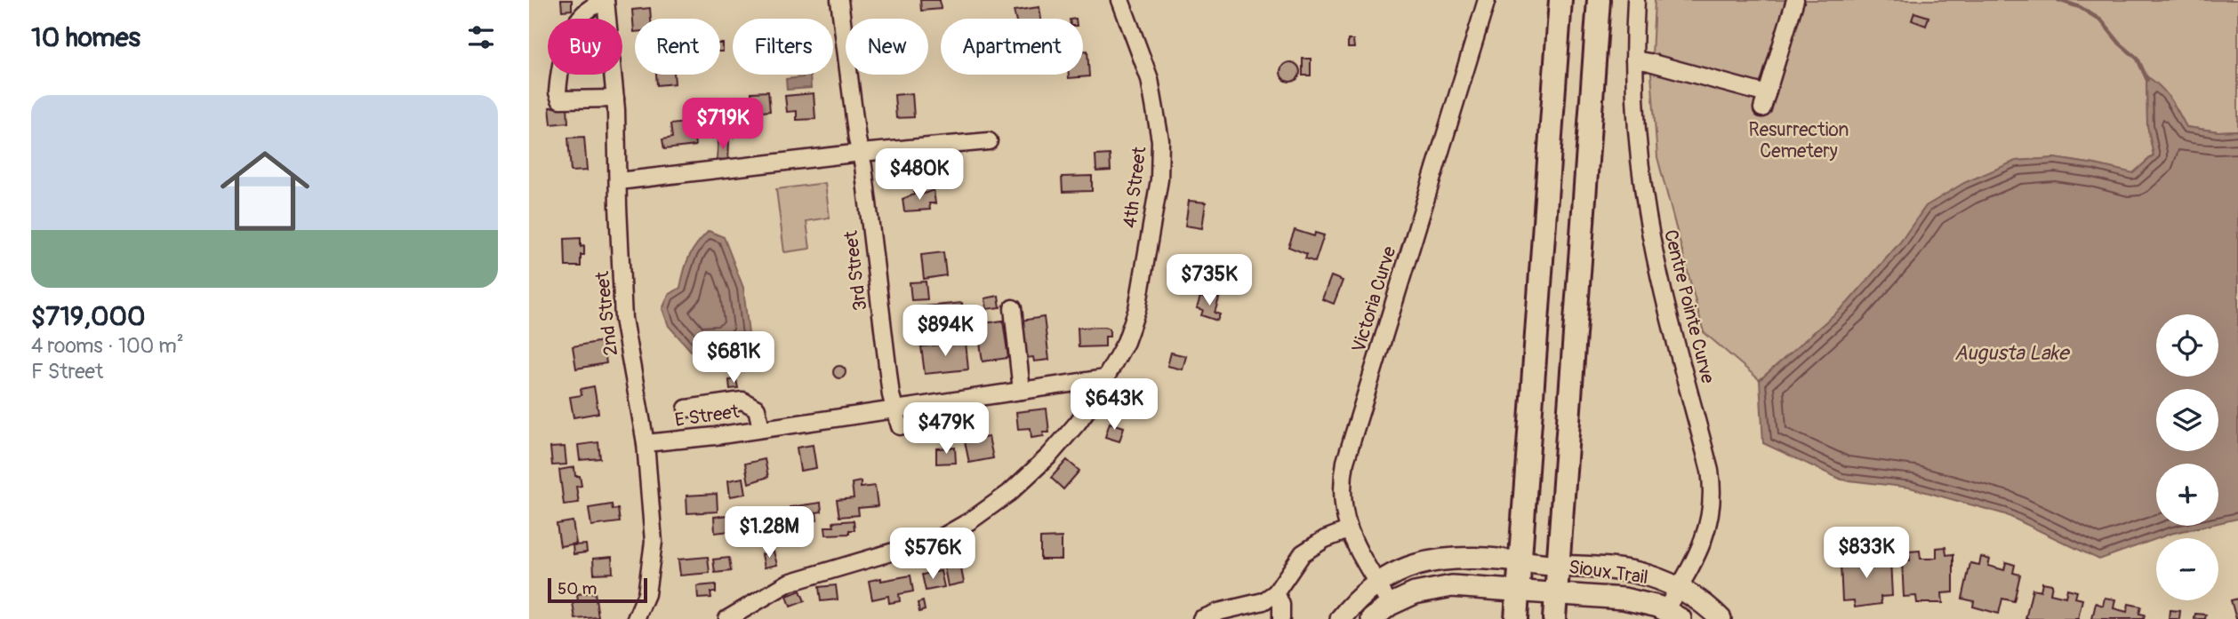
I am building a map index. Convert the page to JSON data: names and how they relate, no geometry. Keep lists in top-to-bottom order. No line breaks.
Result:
{"streets":{"main road":["Sioux Trail"],"street":["4th Street","3rd Street","Victoria Curve","Centre Pointe Curve","2nd Street","E Street"]},"crossings":[["4th Street","E Street"],["3rd Street","E Street"],["Victoria Curve","Sioux Trail"],["Centre Pointe Curve","Sioux Trail"],["2nd Street","E Street"]],"water":["Augusta Lake"],"parks":["Resurrection Cemetery"],"scale_bar":"50 m","page":{"heading":"10 homes","chip":["Buy","Rent","Filters","New","Apartment"],"list":[{"name":"$719,000","note":"4 rooms · 100 m² · F Street"}],"price":["$719K","$480K","$735K","$894K","$681K","$643K","$479K","$1.28M","$833K","$576K"],"map_buttons":["+","−"],"scale":"50 m"}}
